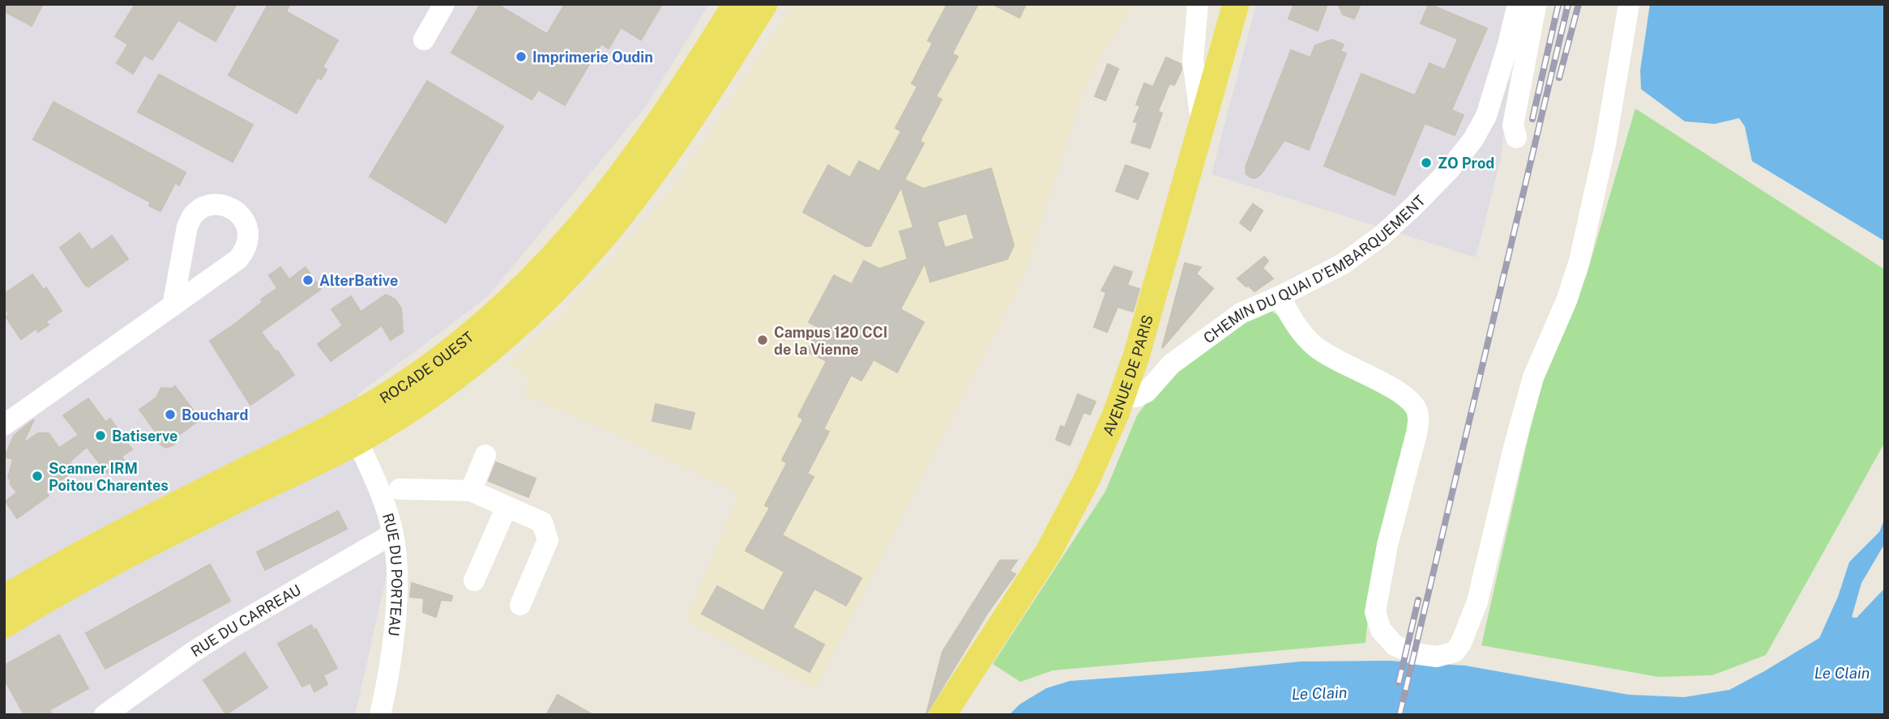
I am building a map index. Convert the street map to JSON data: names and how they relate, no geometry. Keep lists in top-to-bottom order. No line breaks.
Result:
{"streets":{"main road":["ROCADE OUEST","AVENUE DE PARIS"],"street":["CHEMIN DU QUAI D’EMBARQUEMENT","RUE DU PORTEAU","RUE DU CARREAU"]},"crossings":[["CHEMIN DU QUAI D’EMBARQUEMENT","AVENUE DE PARIS"],["RUE DU PORTEAU","RUE DU CARREAU"]],"water":["Le Clain"],"places":["Imprimerie Oudin","ZO Prod","AlterBative","Campus 120 CCI de la Vienne","Bouchard","Batiserve","Scanner IRM Poitou Charentes"]}
